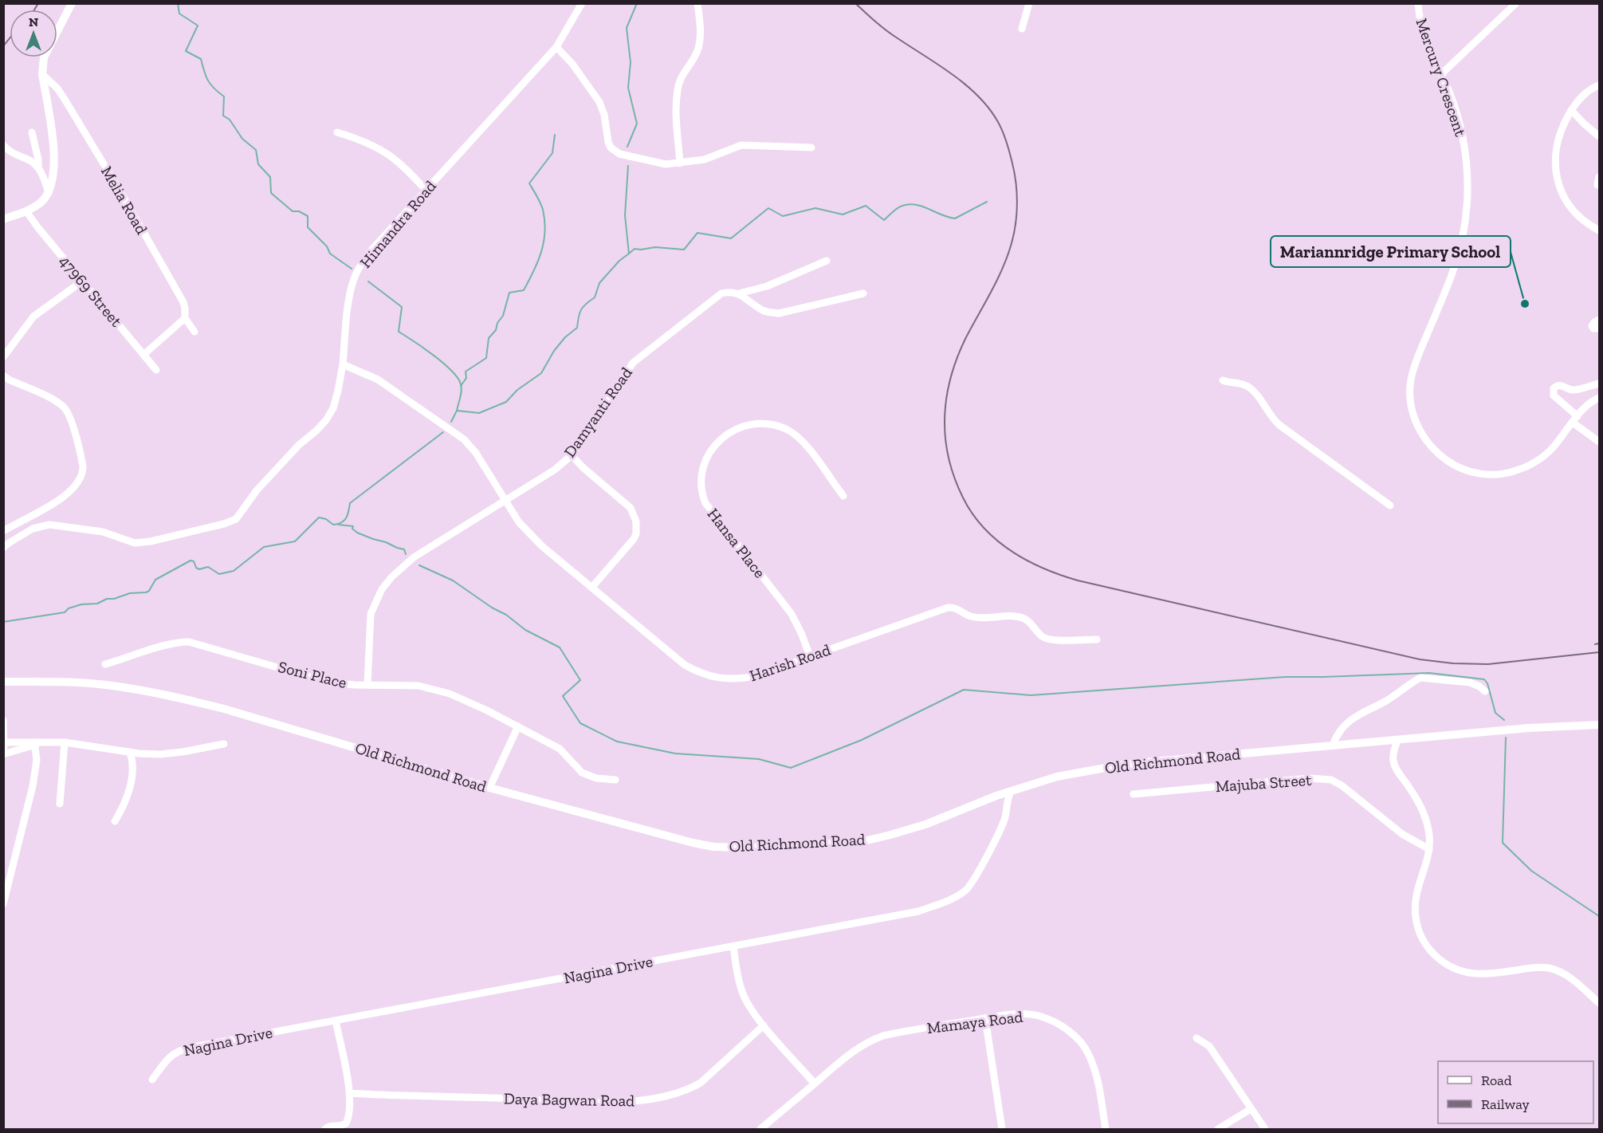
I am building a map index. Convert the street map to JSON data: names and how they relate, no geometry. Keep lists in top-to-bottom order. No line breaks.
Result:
{"streets":{"street":["Mercury Crescent","Melia Road","Himandra Road","47969 Street","Damyanti Road","Hansa Place","Harish Road","Soni Place","Old Richmond Road","Majuba Street","Nagina Drive","Mamaya Road","Daya Bagwan Road"]},"crossings":[["Damyanti Road","Harish Road"],["Damyanti Road","Soni Place"],["Hansa Place","Harish Road"],["Old Richmond Road","Nagina Drive"]],"places":["Mariannridge Primary School"],"legend":["Road","Railway"],"north":"top"}
